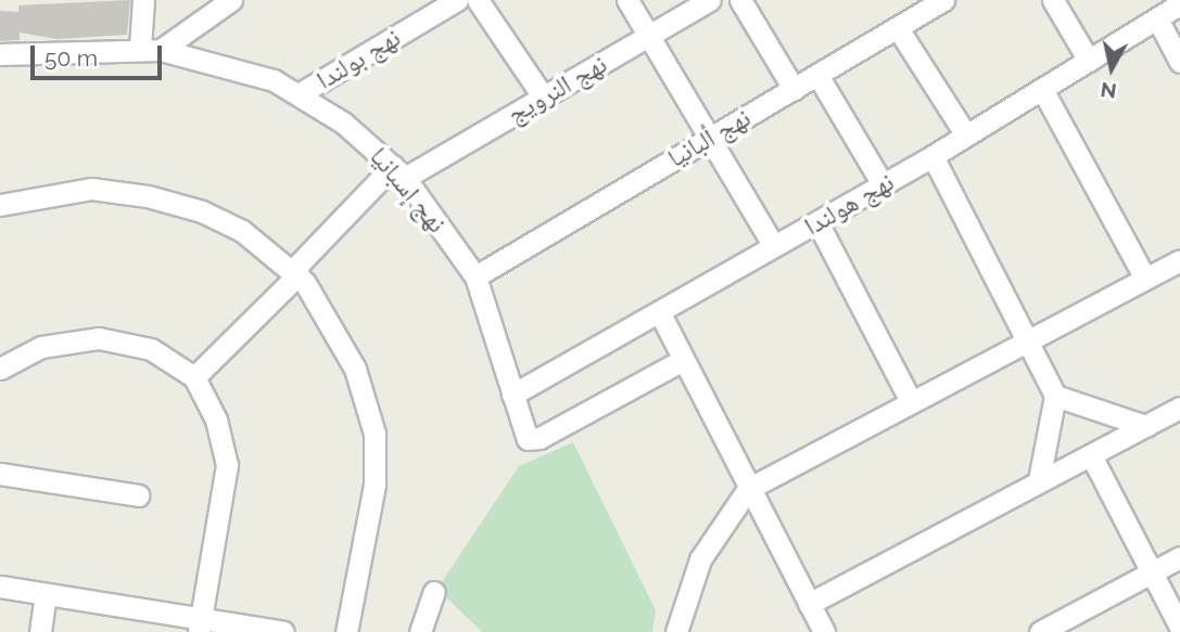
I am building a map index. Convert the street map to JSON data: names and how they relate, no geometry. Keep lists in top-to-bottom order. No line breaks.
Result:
{"streets":{"street":["نهج بولندا","نهج النرويج","نهج ألبانيا","نهج إسبانيا","نهج هولندا"]},"crossings":[["نهج بولندا","نهج إسبانيا"],["نهج النرويج","نهج إسبانيا"],["نهج ألبانيا","نهج إسبانيا"],["نهج إسبانيا","نهج هولندا"]],"scale_bar":"50 m","north":"bottom"}
